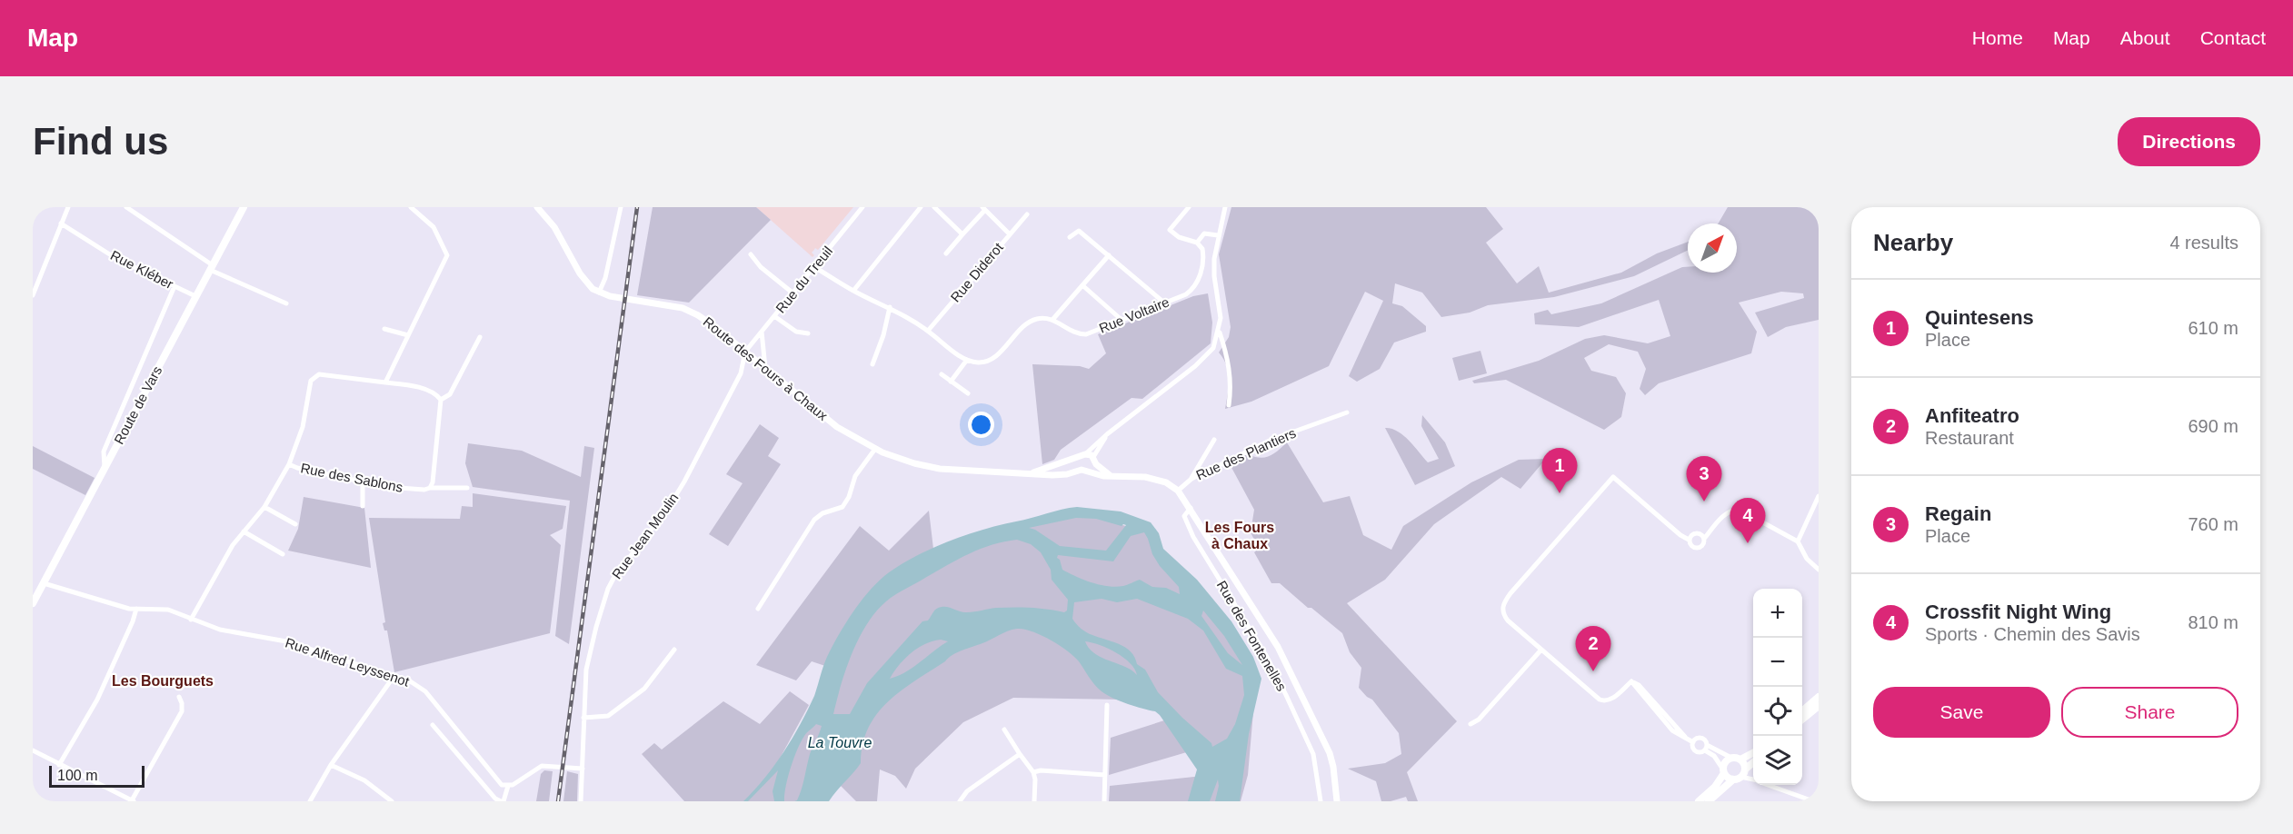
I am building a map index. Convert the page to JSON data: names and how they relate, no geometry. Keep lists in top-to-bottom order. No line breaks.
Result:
{"streets":{"main road":["Route de Vars"],"street":["Rue Kléber","Rue Diderot","Rue du Treuil","Rue Voltaire","Route des Fours à Chaux","Rue des Plantiers","Rue des Sablons","Rue Jean Moulin","Rue des Fontenelles","Rue Alfred Leyssenot"]},"crossings":[["Rue Kléber","Route de Vars"],["Rue du Treuil","Route des Fours à Chaux"],["Rue du Treuil","Rue Jean Moulin"],["Route des Fours à Chaux","Rue des Plantiers"],["Route des Fours à Chaux","Rue Jean Moulin"],["Route des Fours à Chaux","Rue des Fontenelles"],["Route de Vars","Rue Alfred Leyssenot"],["Rue des Sablons","Rue Alfred Leyssenot"]],"districts":["Les Fours à Chaux","Les Bourguets"],"water":["La Touvre"],"scale_bar":"100 m","north":"top right","page":{"header":"Map","nav":["Home","Map","About","Contact"],"buttons":["Directions",["Save","Share"]],"title":"Find us","heading":["Nearby","4 results"],"list":[{"mark":"1","name":"Quintesens","note":"Place","value":"610 m"},{"mark":"2","name":"Anfiteatro","note":"Restaurant","value":"690 m"},{"mark":"3","name":"Regain","note":"Place","value":"760 m"},{"mark":"4","name":"Crossfit Night Wing","note":"Sports · Chemin des Savis","value":"810 m"}],"pins":["1","3","4","2"],"map_buttons":["+","−"],"scale":"100 m"}}
